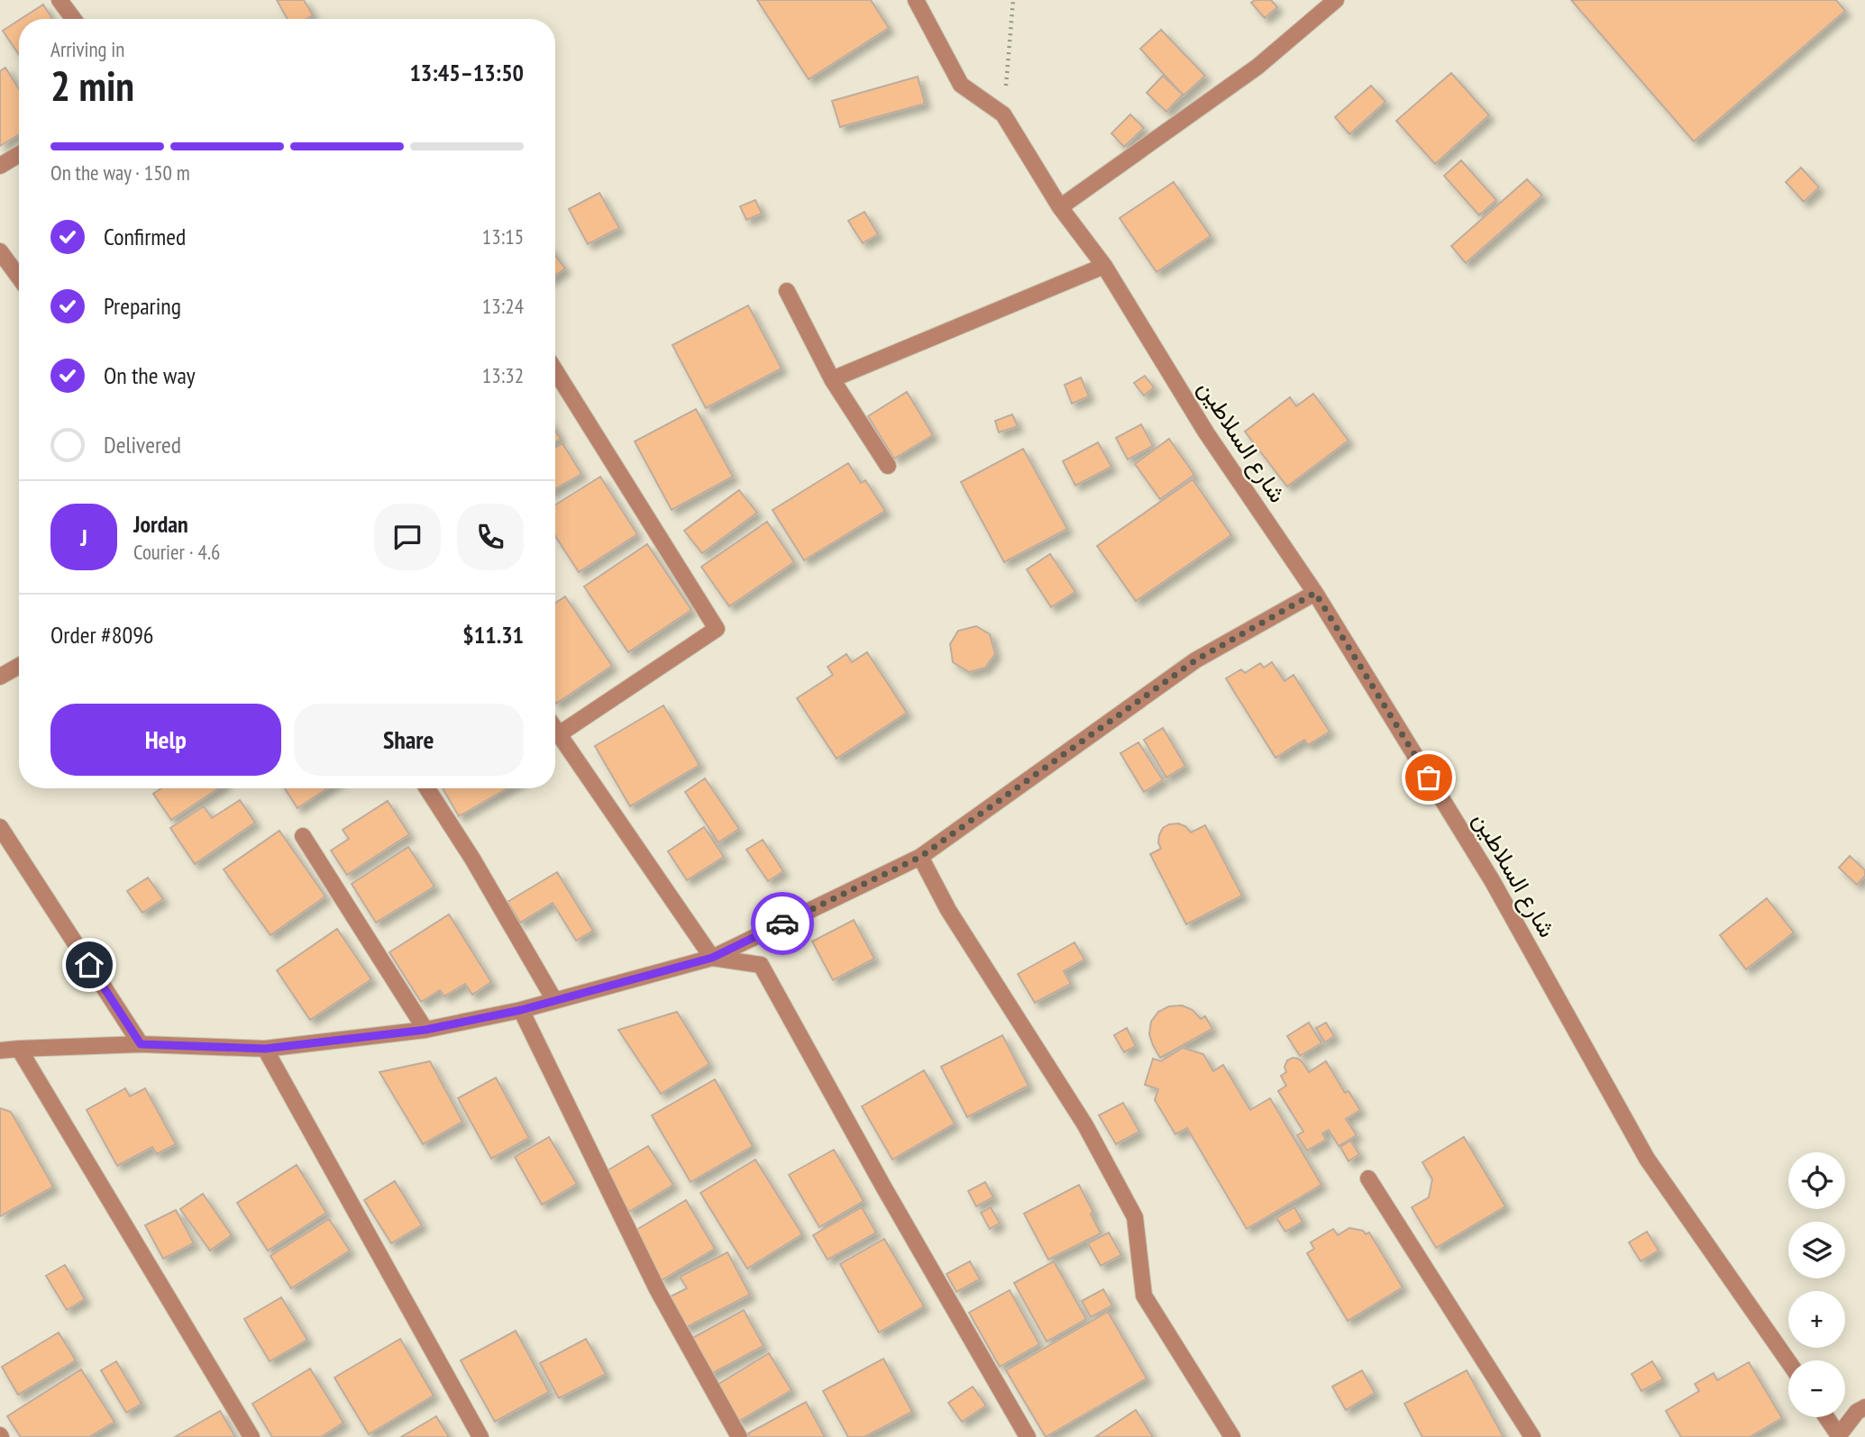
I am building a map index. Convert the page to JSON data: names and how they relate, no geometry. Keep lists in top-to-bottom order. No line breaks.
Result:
{"streets":{"street":["شارع السلاطين"]},"page":{"heading":["2 min","Arriving in","13:45–13:50"],"panel":["Jordan","Courier · 4.6","Order #8096","$11.31"],"bar":"On the way · 150 m","list":[["Confirmed","13:15"],["Preparing","13:24"],["On the way","13:32"],"Delivered"],"round":"J","buttons":["Help","Share"],"map_buttons":["+","−"]}}
